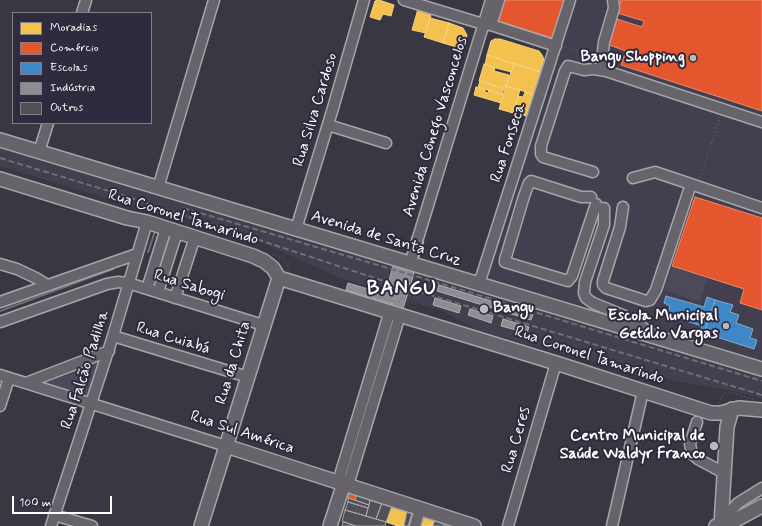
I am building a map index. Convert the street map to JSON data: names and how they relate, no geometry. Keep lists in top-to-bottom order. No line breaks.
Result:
{"streets":{"main road":["Rua Coronel Tamarindo","Avenida de Santa Cruz","Rua da Chita","Rua Sul América"],"street":["Rua Silva Cardoso","Avenida Cônego Vasconcelos","Rua Fonseca","Rua Sabogi","Rua Cuiabá","Rua Falcão Padilha","Rua Ceres"]},"crossings":[["Rua Silva Cardoso","Avenida de Santa Cruz"],["Avenida Cônego Vasconcelos","Avenida de Santa Cruz"],["Rua Fonseca","Avenida de Santa Cruz"],["Rua Coronel Tamarindo","Rua da Chita"],["Rua Coronel Tamarindo","Rua Falcão Padilha"],["Rua Coronel Tamarindo","Rua Ceres"],["Rua Sabogi","Rua da Chita"],["Rua Sabogi","Rua Falcão Padilha"],["Rua Cuiabá","Rua da Chita"],["Rua Cuiabá","Rua Falcão Padilha"],["Rua da Chita","Rua Sul América"],["Rua Falcão Padilha","Rua Sul América"]],"districts":["BANGU"],"places":["Bangu Shopping","Bangu","Escola Municipal Getúlio Vargas","Centro Municipal de Saúde Waldyr Franco"],"legend":["Moradias","Comércio","Escolas","Indústria","Outros"],"scale_bar":"100 m"}
